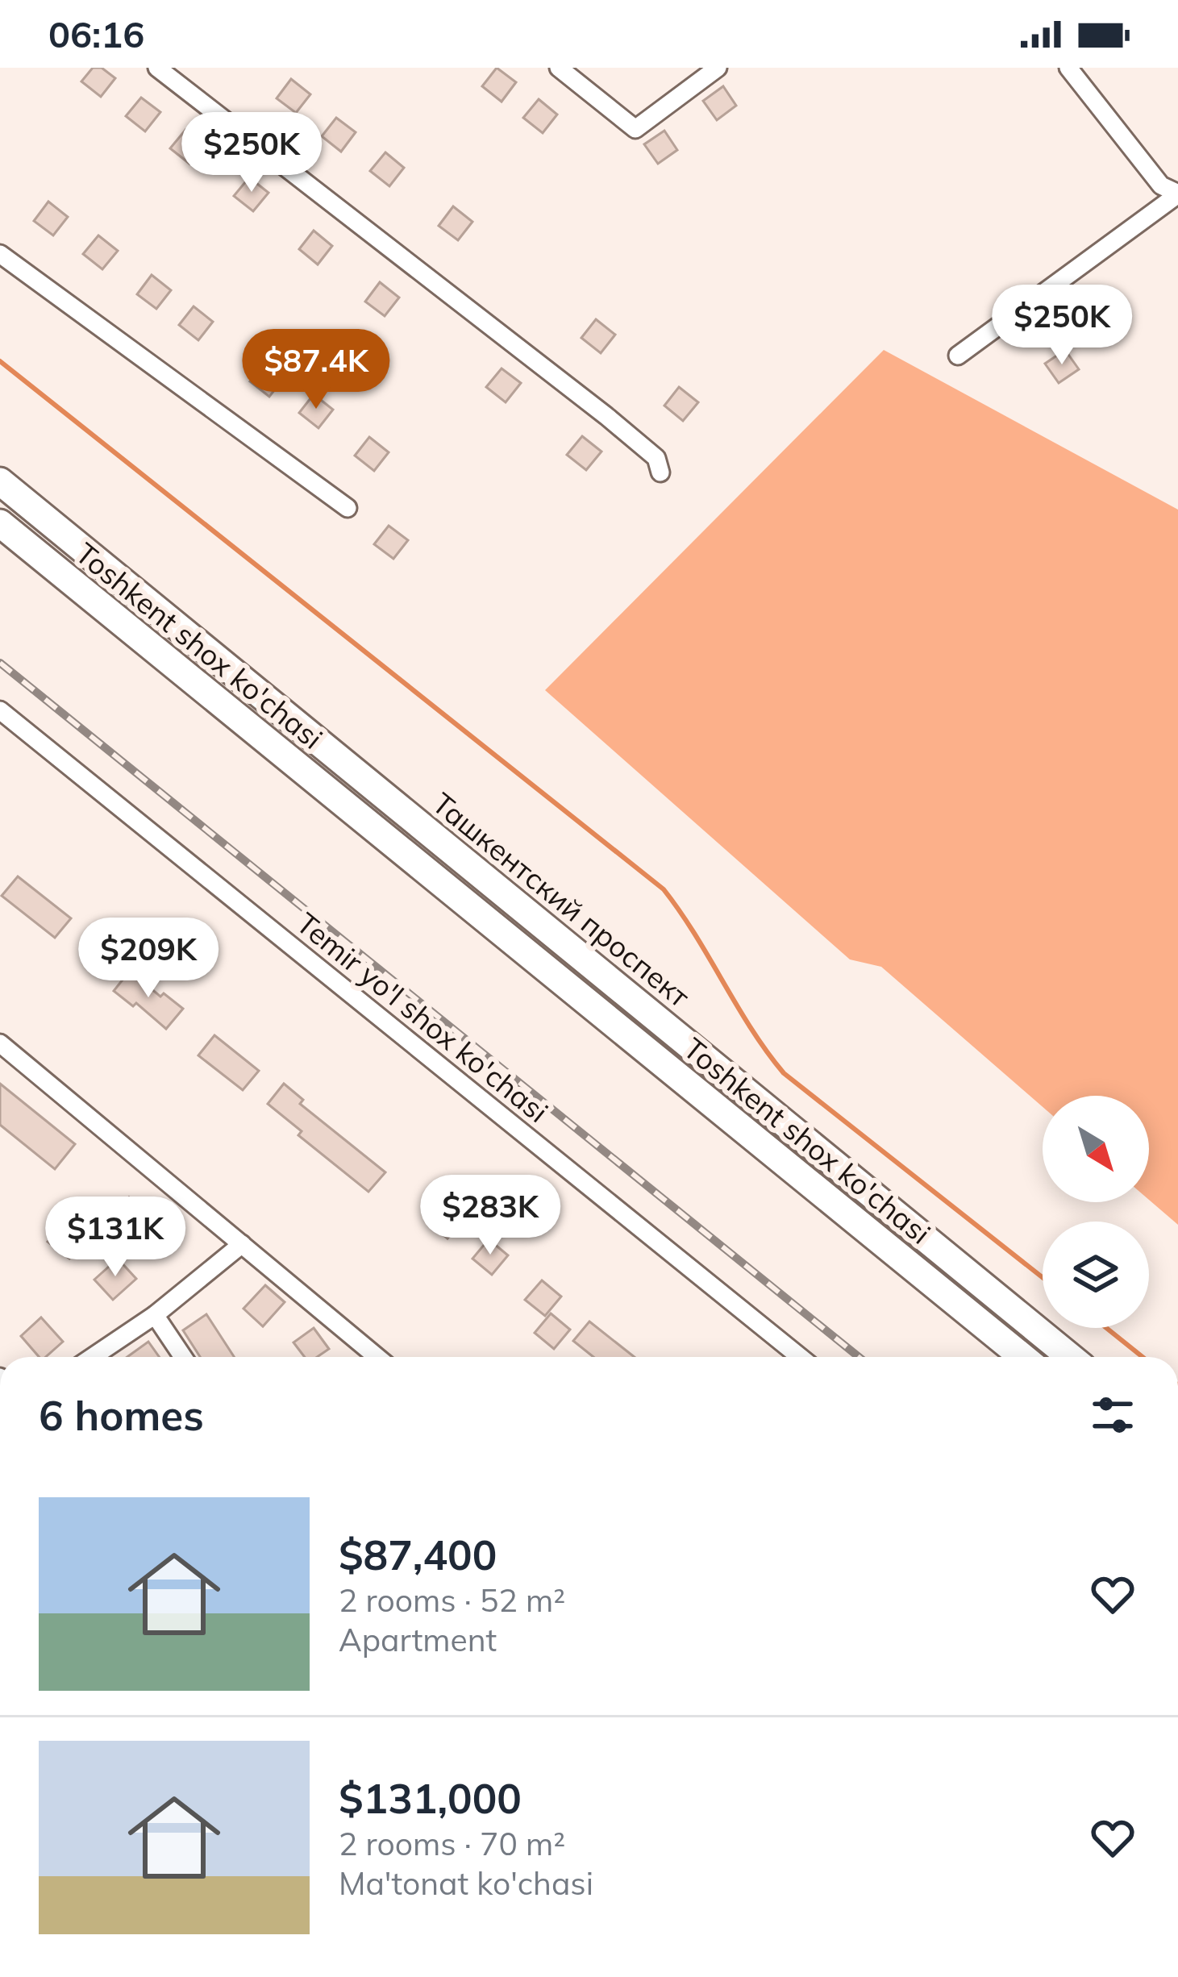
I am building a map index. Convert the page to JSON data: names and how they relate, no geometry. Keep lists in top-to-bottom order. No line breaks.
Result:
{"streets":{"highway":["Toshkent shox ko'chasi","Ташкентский проспект"],"street":["Temir yo'l shox ko'chasi"]},"north":"bottom right","page":{"status":"06:16","price":["$250K","$250K","$87.4K","$209K","$283K","$131K"],"heading":"6 homes","list":[{"name":"$87,400","note":"2 rooms · 52 m² · Apartment"},{"name":"$131,000","note":"2 rooms · 70 m² · Ma'tonat ko'chasi"}]}}
